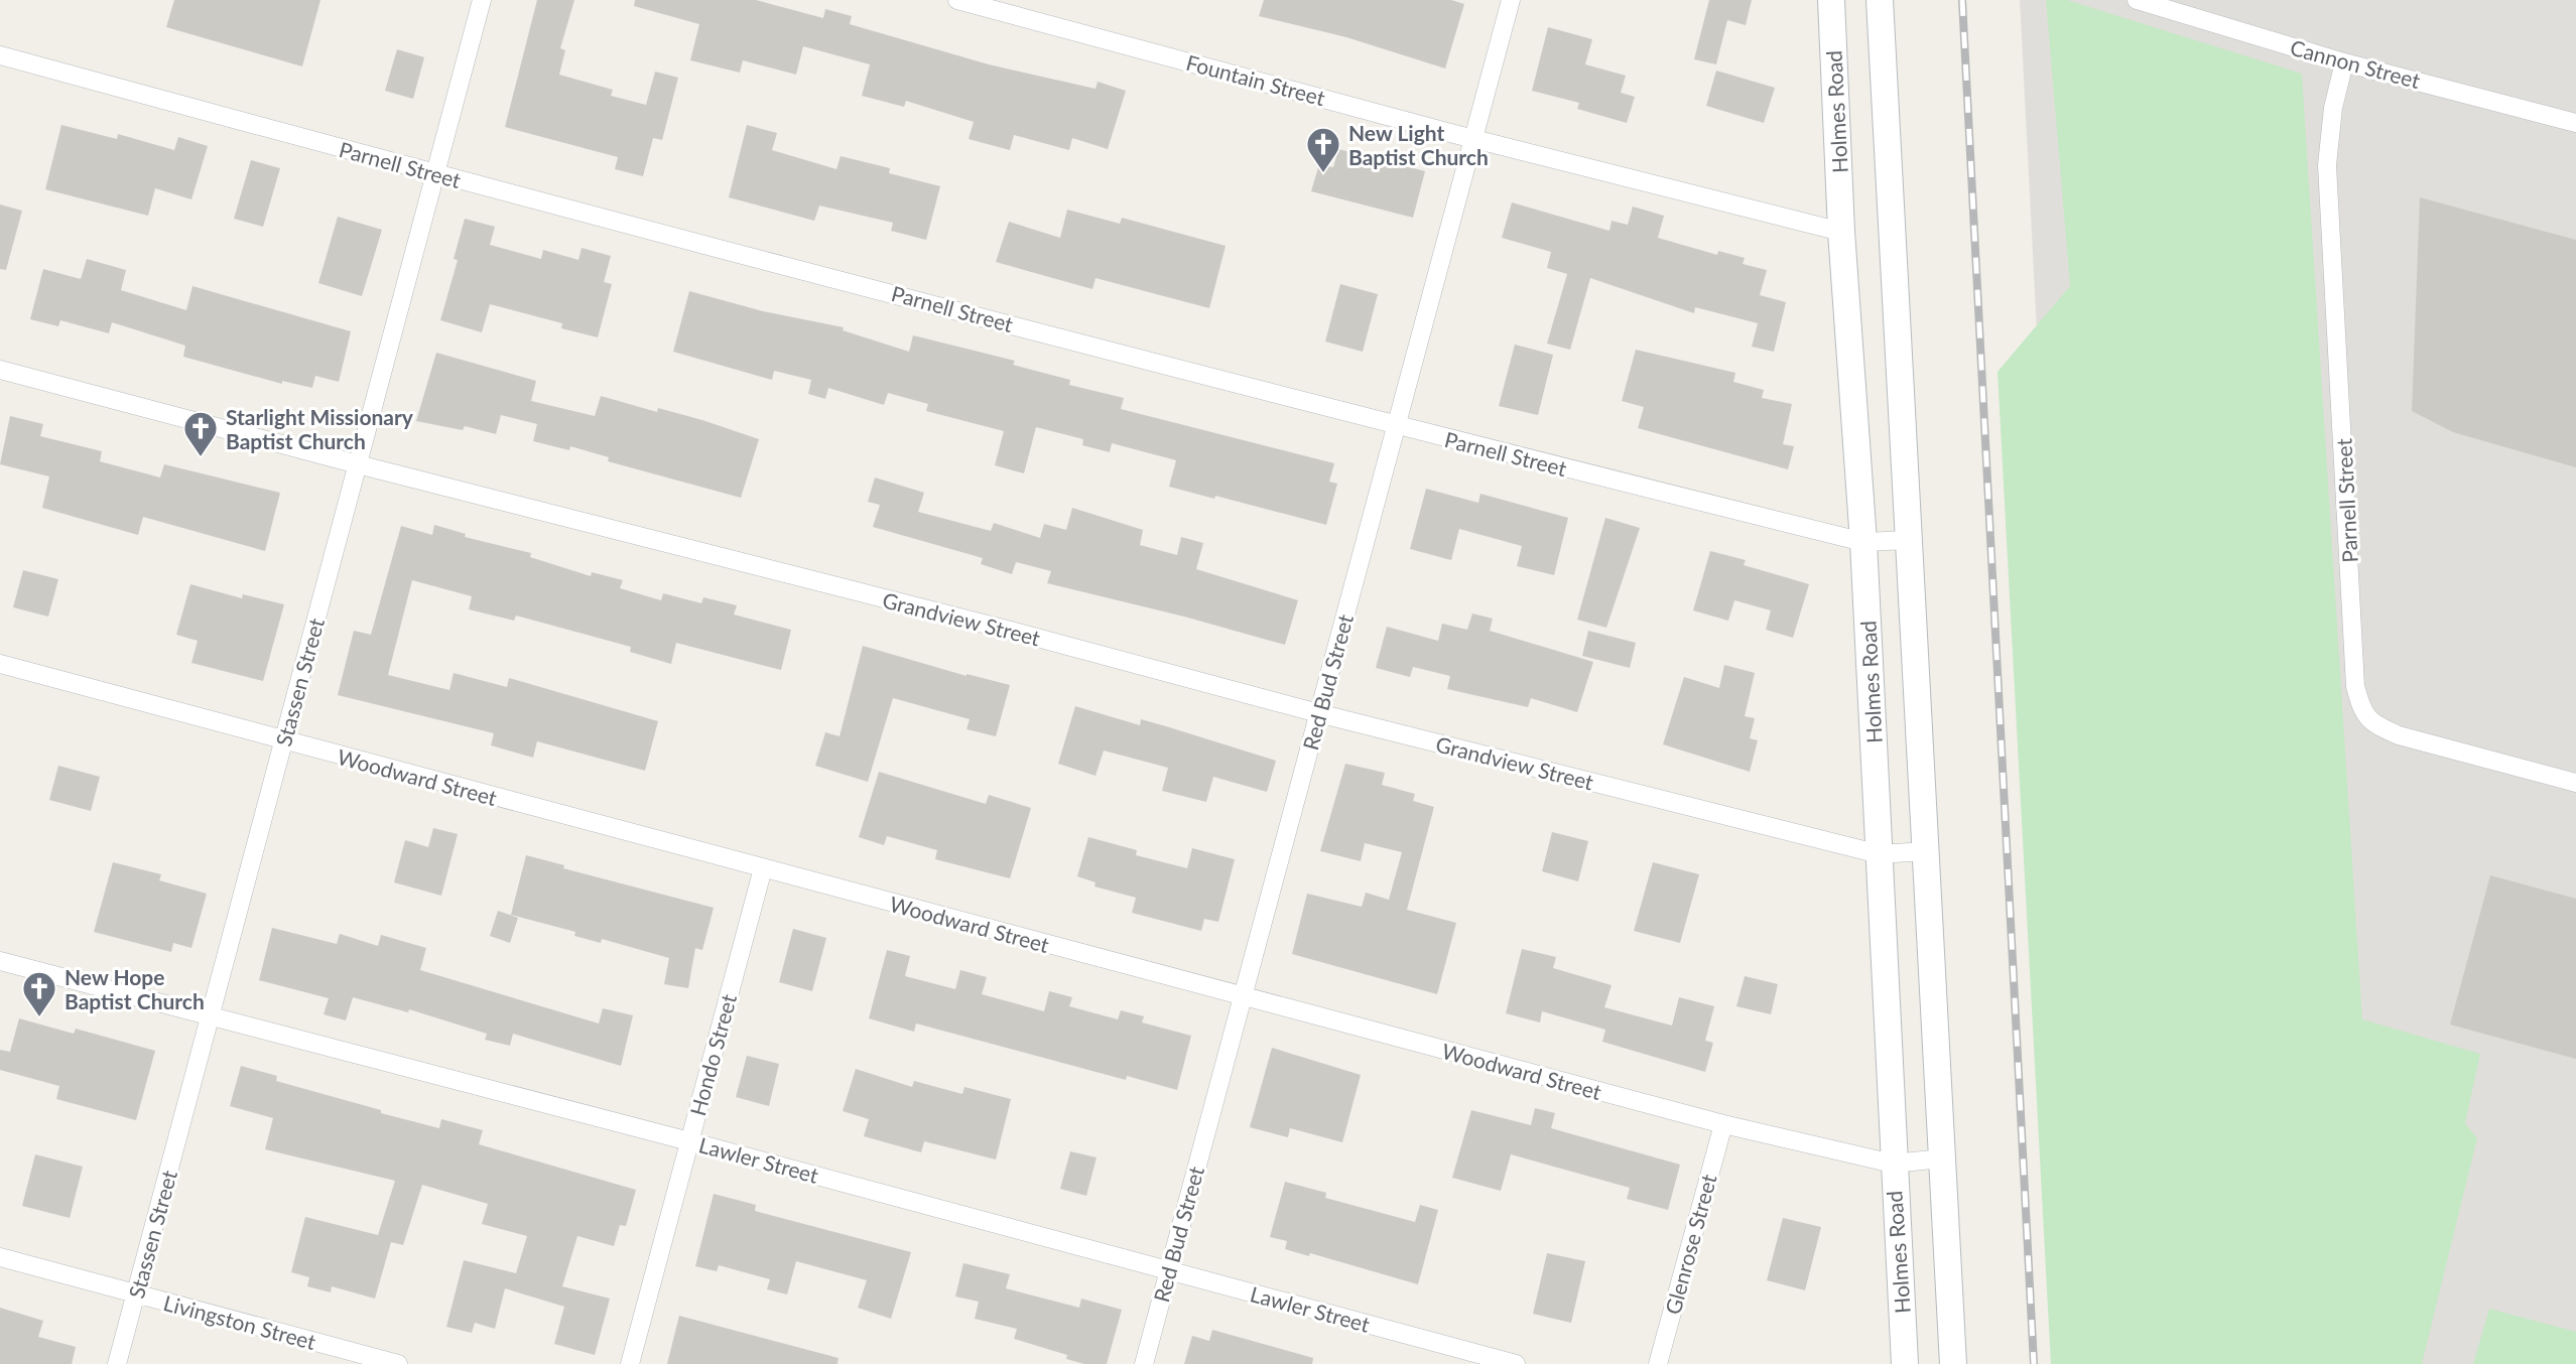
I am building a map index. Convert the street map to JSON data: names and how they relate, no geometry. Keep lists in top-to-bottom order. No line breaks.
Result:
{"streets":{"main road":["Holmes Road"],"street":["Cannon Street","Fountain Street","Parnell Street","Grandview Street","Stassen Street","Red Bud Street","Woodward Street","Hondo Street","Lawler Street","Glenrose Street","Livingston Street"]},"crossings":[["Cannon Street","Parnell Street"],["Fountain Street","Holmes Road"],["Fountain Street","Red Bud Street"],["Holmes Road","Parnell Street"],["Holmes Road","Grandview Street"],["Holmes Road","Woodward Street"],["Parnell Street","Stassen Street"],["Parnell Street","Red Bud Street"],["Grandview Street","Stassen Street"],["Grandview Street","Red Bud Street"],["Stassen Street","Woodward Street"],["Stassen Street","Lawler Street"],["Stassen Street","Livingston Street"],["Red Bud Street","Woodward Street"],["Red Bud Street","Lawler Street"],["Woodward Street","Hondo Street"],["Woodward Street","Glenrose Street"],["Hondo Street","Lawler Street"]],"places":{"church":["New Light Baptist Church","Starlight Missionary Baptist Church","New Hope Baptist Church"]}}
